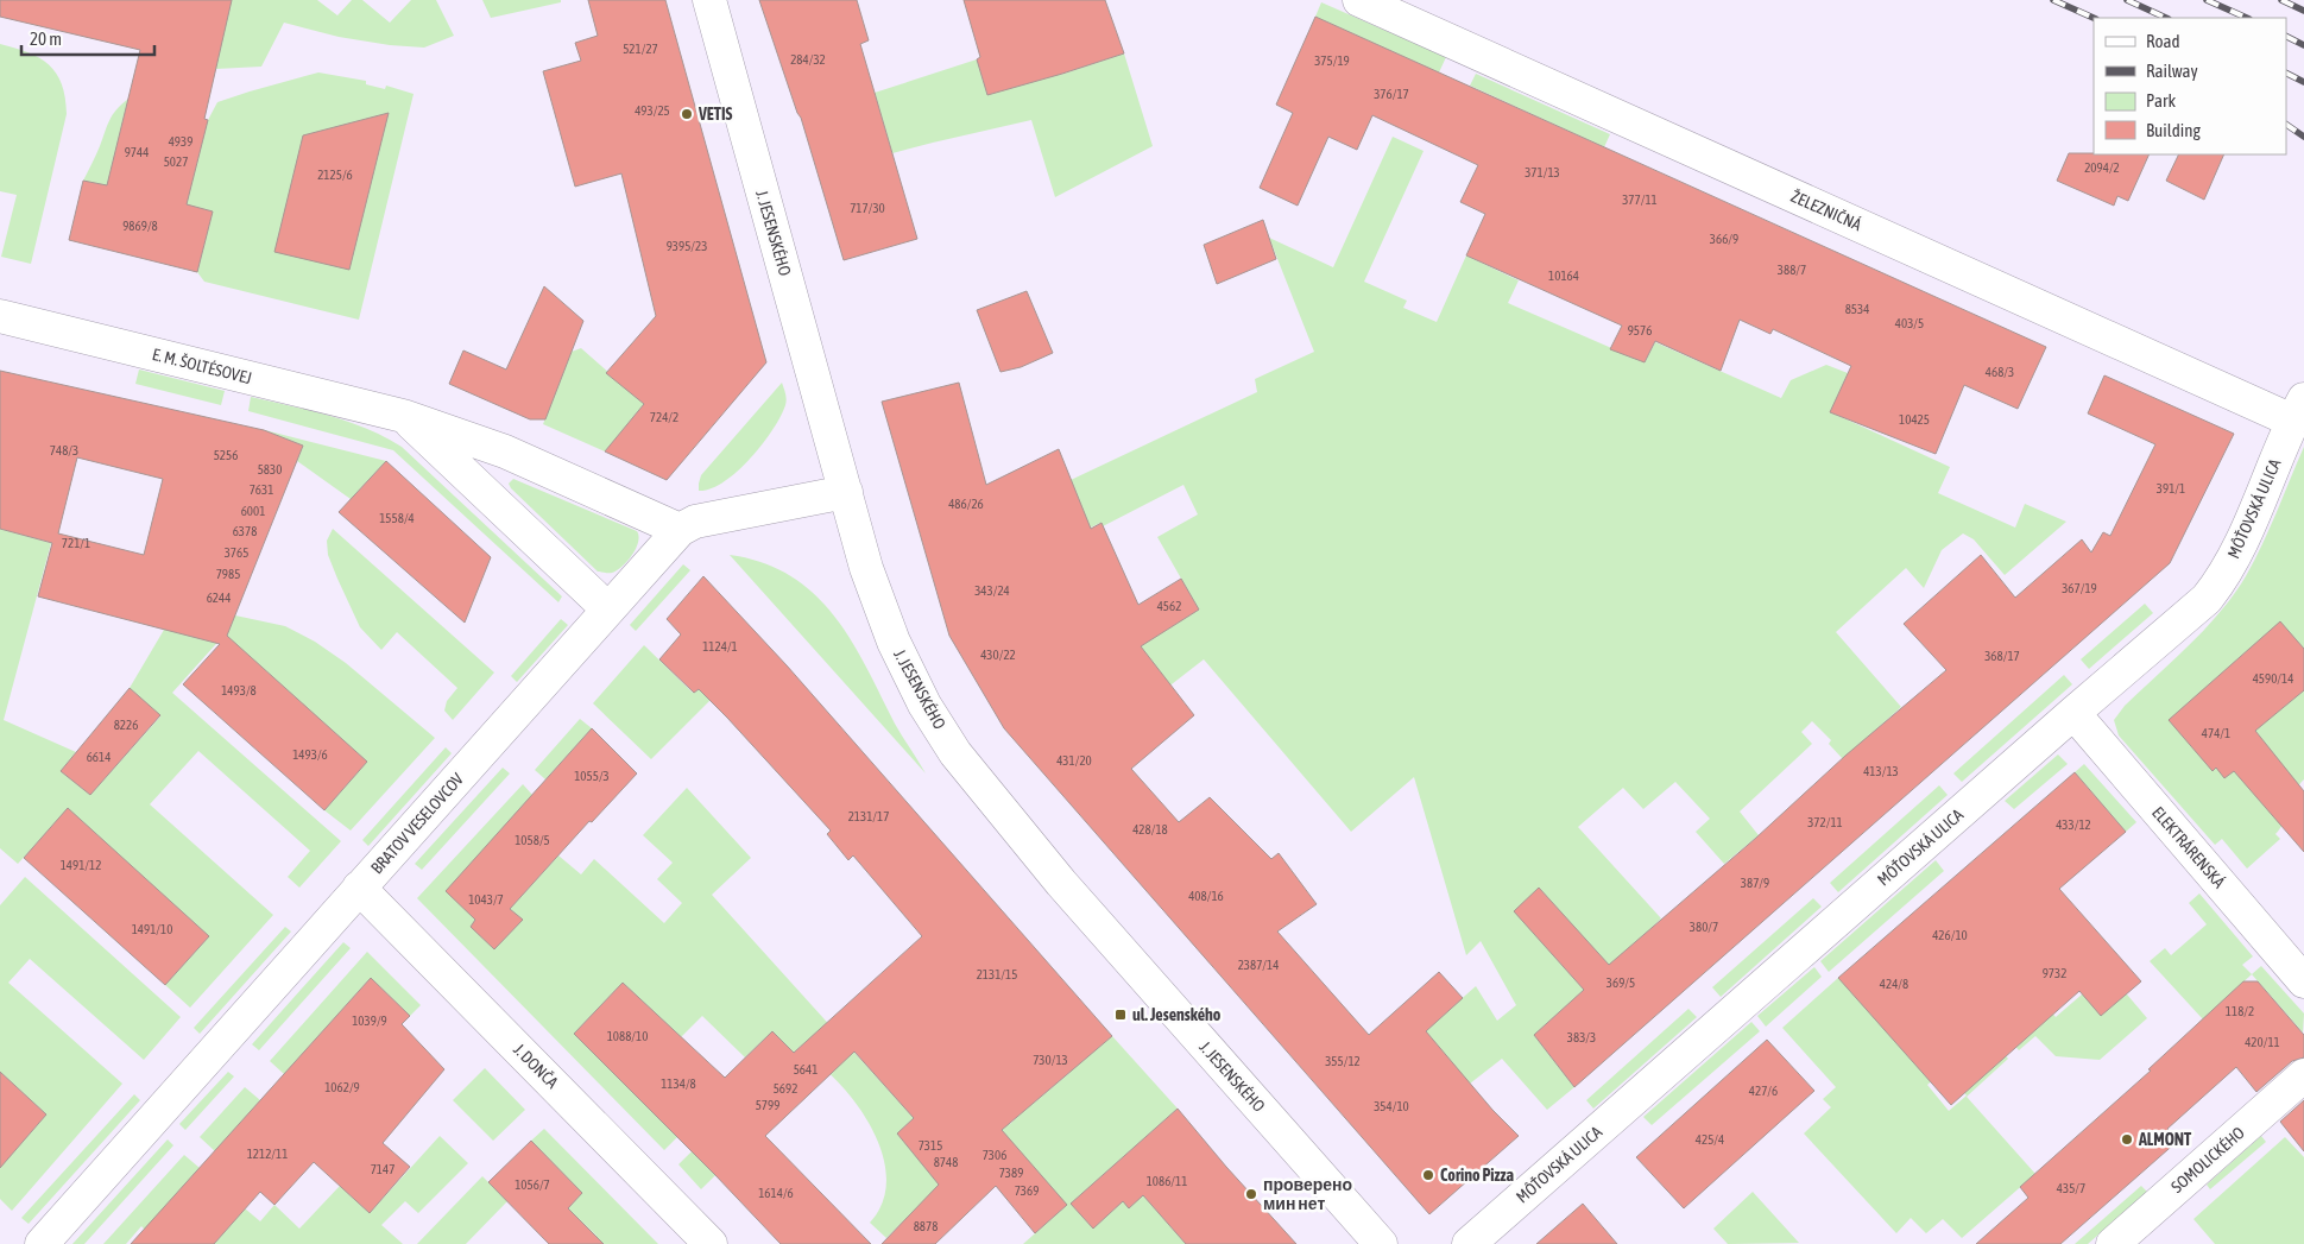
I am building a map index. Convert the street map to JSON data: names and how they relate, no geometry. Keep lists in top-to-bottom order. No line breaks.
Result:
{"streets":{"street":["ŽELEZNIČNÁ","J. JESENSKÉHO","E. M. ŠOLTÉSOVEJ","MÔŤOVSKÁ ULICA","BRATOV VESELOVCOV","ELEKTRÁRENSKÁ","J. DONČA","SOMOLICKÉHO"]},"crossings":[["ŽELEZNIČNÁ","MÔŤOVSKÁ ULICA"],["J. JESENSKÉHO","BRATOV VESELOVCOV"],["E. M. ŠOLTÉSOVEJ","BRATOV VESELOVCOV"],["MÔŤOVSKÁ ULICA","ELEKTRÁRENSKÁ"],["BRATOV VESELOVCOV","J. DONČA"]],"places":{"other":["VETIS","ALMONT","Corino Pizza","проверено мин нет"],"transit":["ul. Jesenského"]},"house_numbers":["521/27","284/32","375/19","376/17","493/25","4939","9744","5027","2094/2","371/13","2125/6","377/11","717/30","9869/8","366/9","9395/23","388/7","10164","8534","403/5","9576","468/3","724/2","10425","748/3","5256","5830","391/1","7631","486/26","6001","1558/4","6378","721/1","3765","7985","367/19","343/24","6244","4562","1124/1","430/22","368/17","4590/14","1493/8","8226","474/1","1493/6","6614","431/20","413/13","1055/3","2131/17","372/11","433/12","428/18","1058/5","1491/12","387/9","408/16","1043/7","380/7","1491/10","426/10","2387/14","9732","2131/15","369/5","424/8","118/2","1039/9","1088/10","383/3","420/11","730/13","355/12","5641","1134/8","1062/9","5692","427/6","5799","354/10","425/4","7315","1212/11","7306","8748","7147","7389","1086/11","1056/7","435/7","7369","1614/6","8878"],"legend":["Road","Railway","Park","Building"],"scale_bar":"20 m"}
